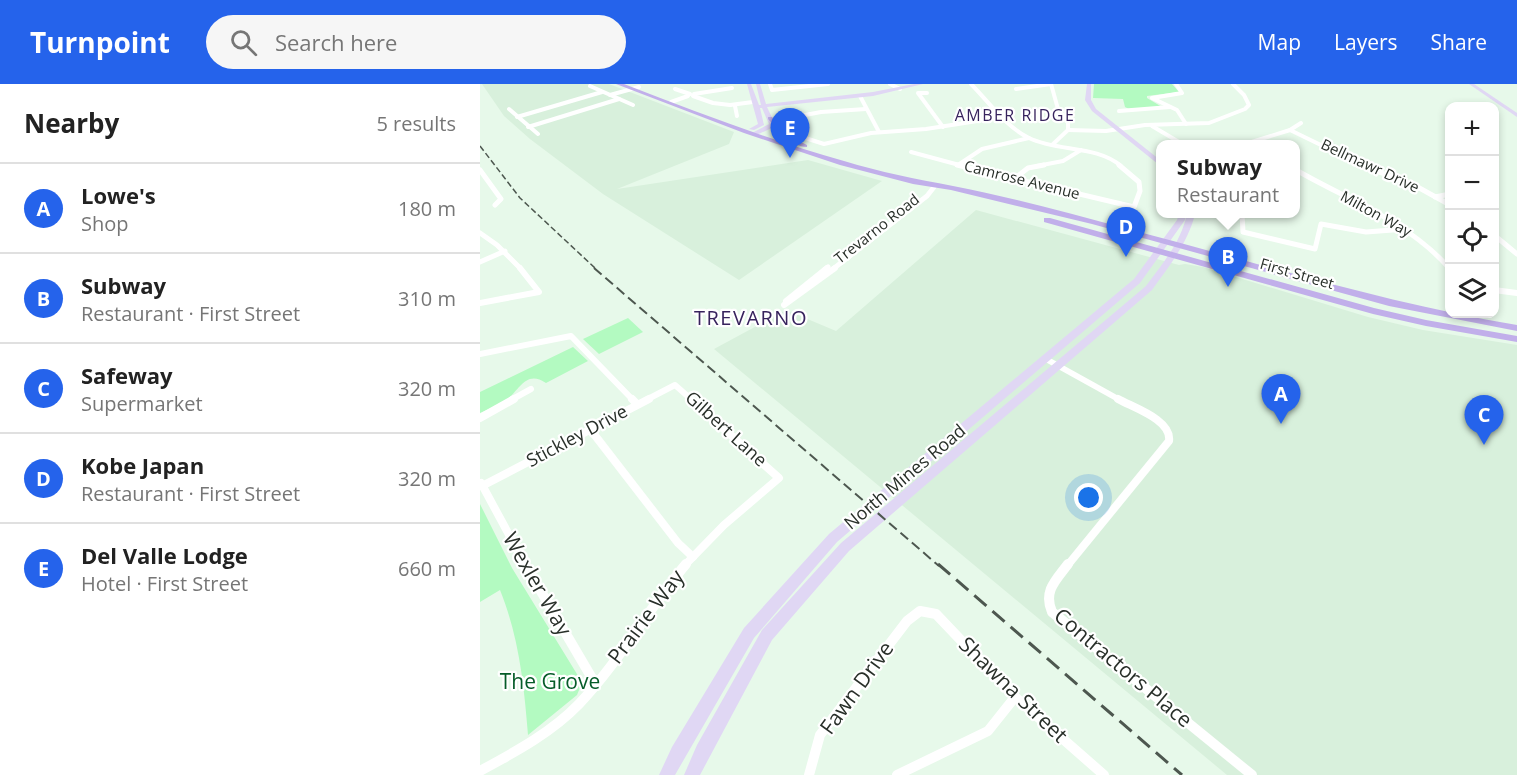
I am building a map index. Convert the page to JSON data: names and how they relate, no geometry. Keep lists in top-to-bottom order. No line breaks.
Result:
{"streets":{"main road":["First Street","North Mines Road"],"street":["Bellmawr Drive","Camrose Avenue","Milton Way","Trevarno Road","Gilbert Lane","Stickley Drive","Wexler Way","Prairie Way","Contractors Place","Fawn Drive","Shawna Street"]},"crossings":[["Trevarno Road","First Street"],["First Street","North Mines Road"],["Gilbert Lane","Stickley Drive"],["Gilbert Lane","Prairie Way"],["Stickley Drive","Wexler Way"],["North Mines Road","Contractors Place"],["Wexler Way","Prairie Way"],["Fawn Drive","Shawna Street"]],"districts":["AMBER RIDGE","TREVARNO"],"parks":["The Grove"],"page":{"header":"Turnpoint","search":"Search here","nav":["Map","Layers","Share"],"heading":["Nearby","5 results"],"map_buttons":["+","−"],"pins":["E","D","B","A","C"],"popup":["Subway","Restaurant"],"list":[{"mark":"A","name":"Lowe's","note":"Shop","value":"180 m"},{"mark":"B","name":"Subway","note":"Restaurant · First Street","value":"310 m"},{"mark":"C","name":"Safeway","note":"Supermarket","value":"320 m"},{"mark":"D","name":"Kobe Japan","note":"Restaurant · First Street","value":"320 m"},{"mark":"E","name":"Del Valle Lodge","note":"Hotel · First Street","value":"660 m"}]}}
